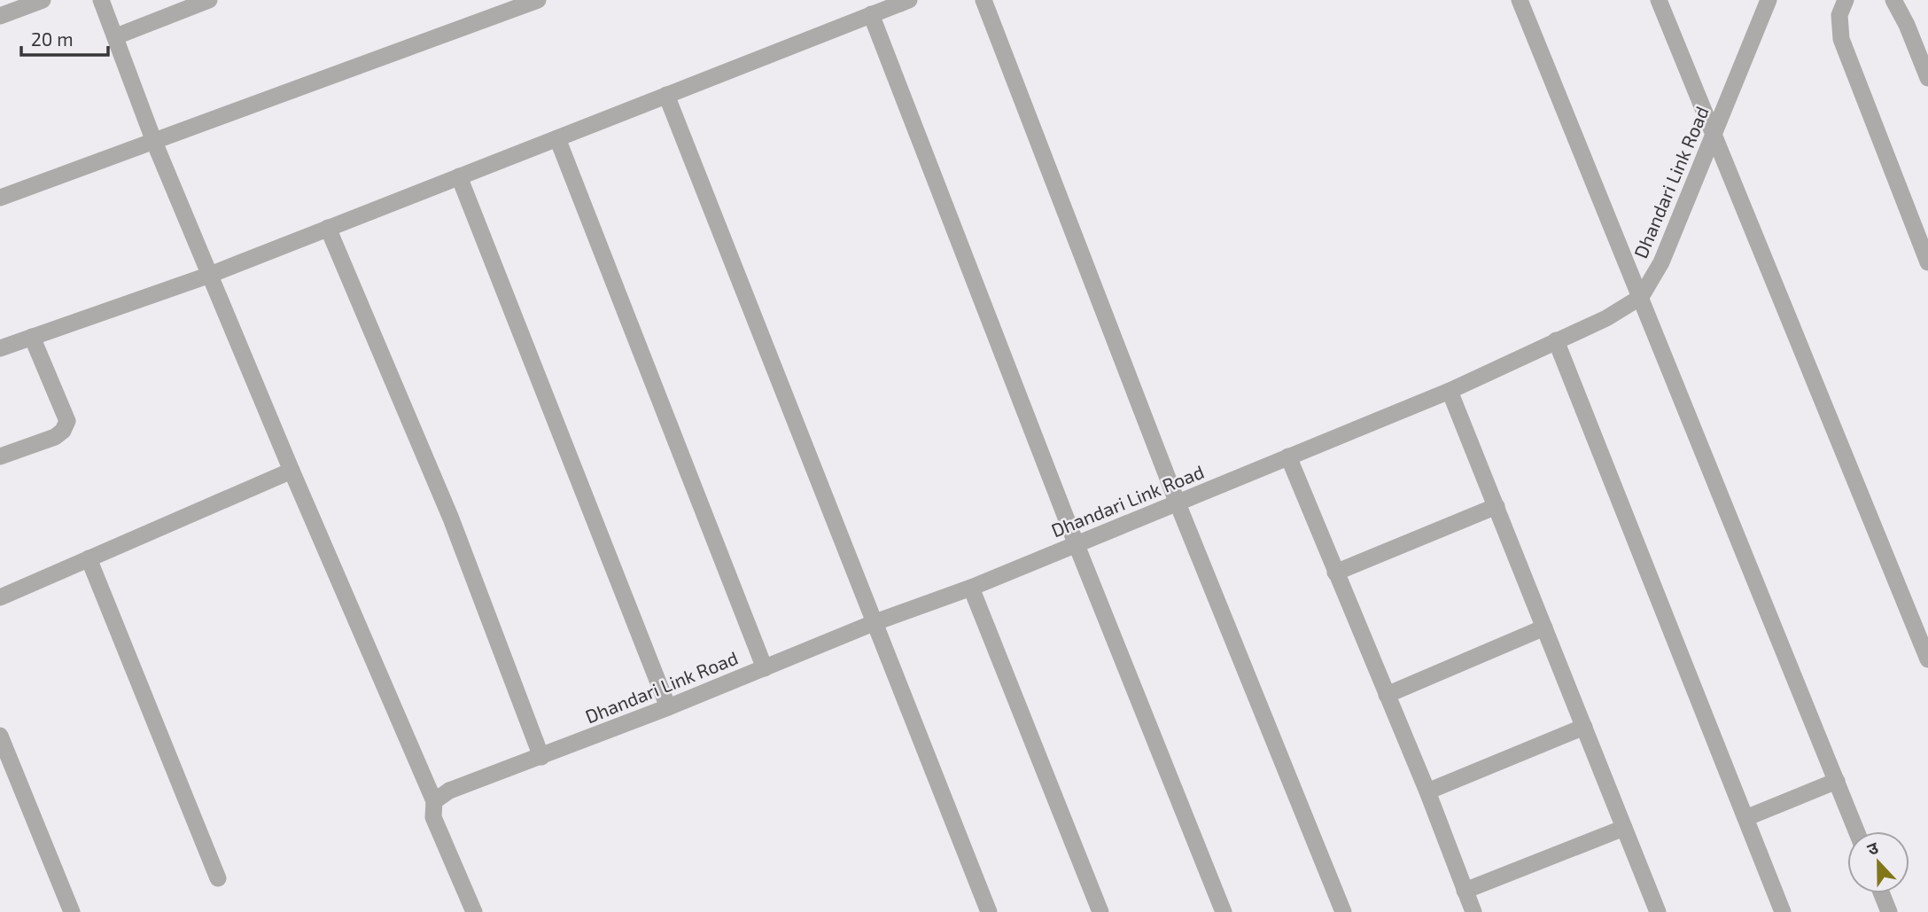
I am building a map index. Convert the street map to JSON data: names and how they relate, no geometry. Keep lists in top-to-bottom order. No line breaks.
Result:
{"streets":{"street":["Dhandari Link Road"]},"scale_bar":"20 m","north":"top"}
